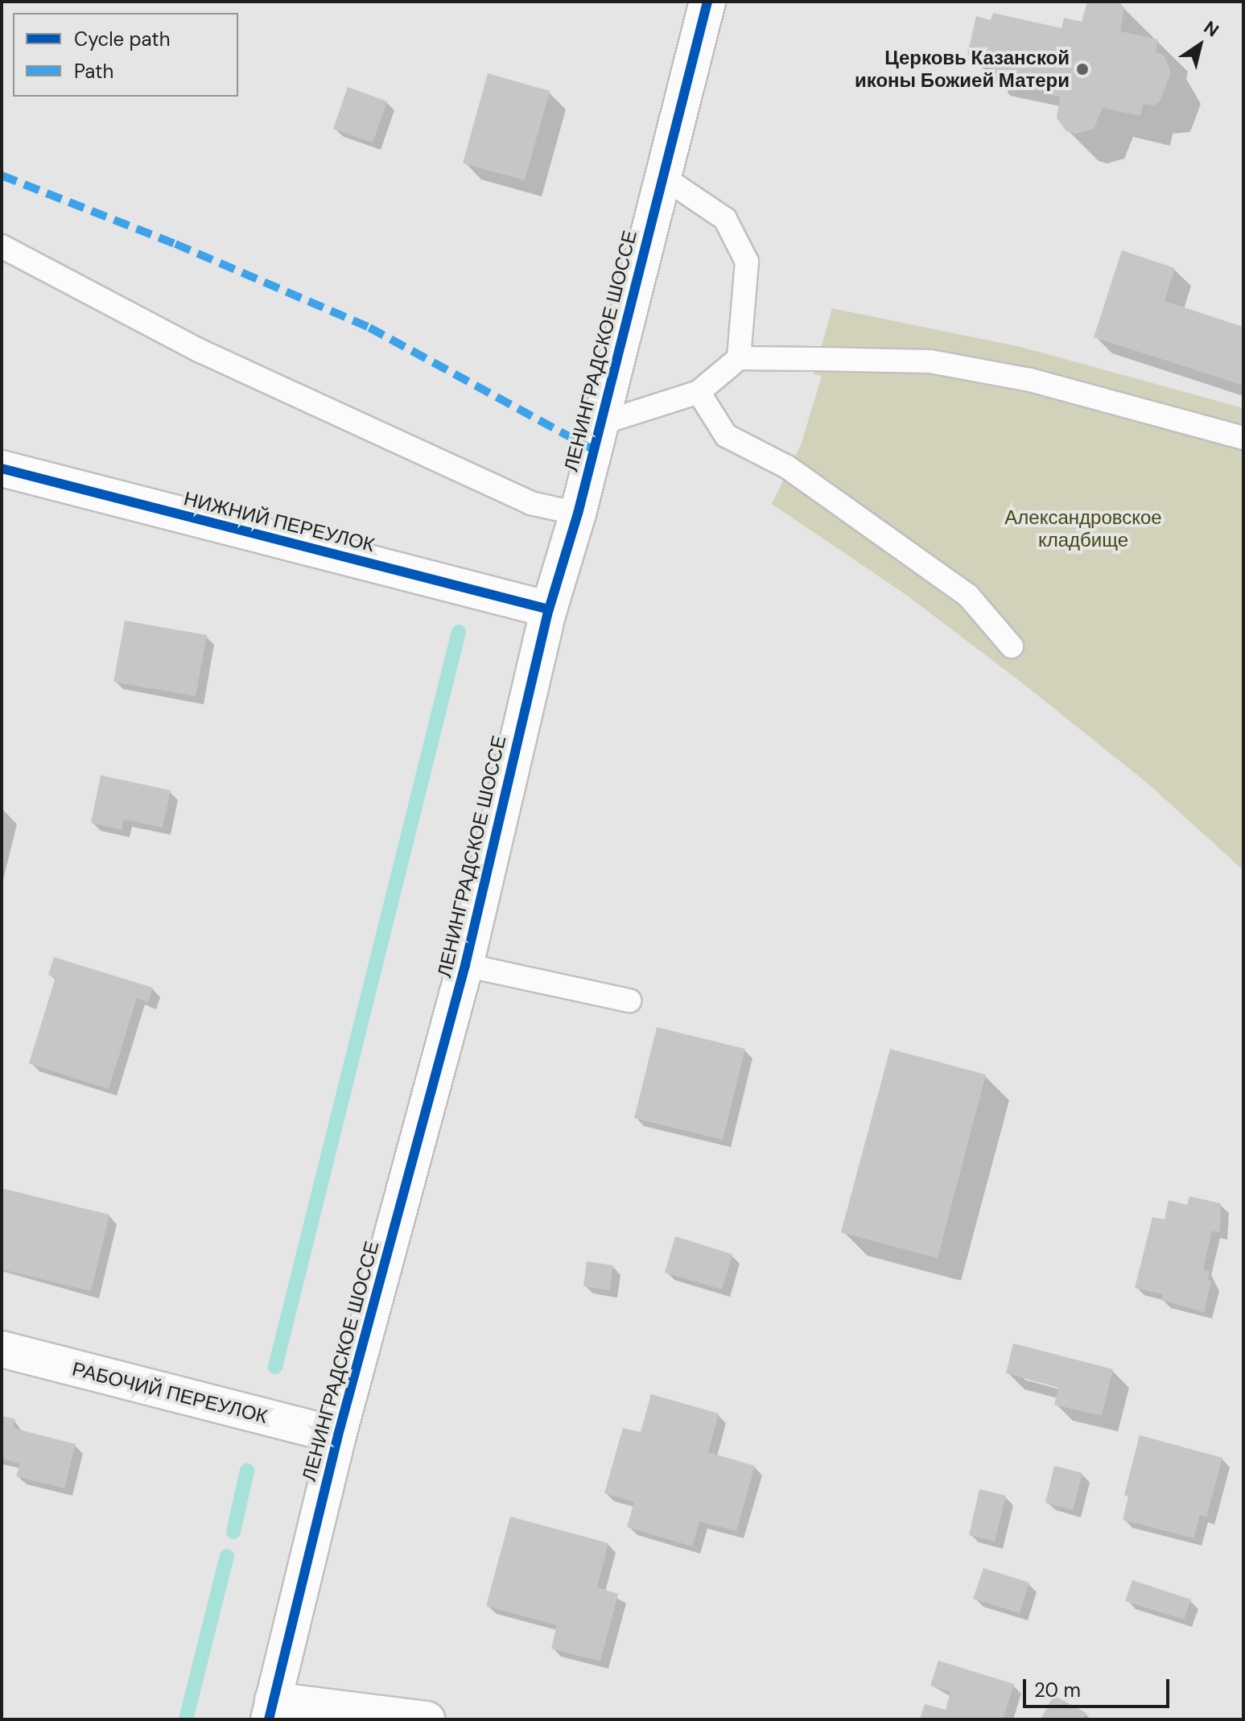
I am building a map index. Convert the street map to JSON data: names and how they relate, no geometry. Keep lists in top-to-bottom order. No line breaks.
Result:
{"streets":{"street":["ЛЕНИНГРАДСКОЕ ШОССЕ","НИЖНИЙ ПЕРЕУЛОК","РАБОЧИЙ ПЕРЕУЛОК"]},"crossings":[["ЛЕНИНГРАДСКОЕ ШОССЕ","НИЖНИЙ ПЕРЕУЛОК"],["ЛЕНИНГРАДСКОЕ ШОССЕ","РАБОЧИЙ ПЕРЕУЛОК"]],"parks":["Александровское кладбище"],"places":["Церковь Казанской иконы Божией Матери"],"legend":["Cycle path","Path"],"scale_bar":"20 m","north":"top right"}
